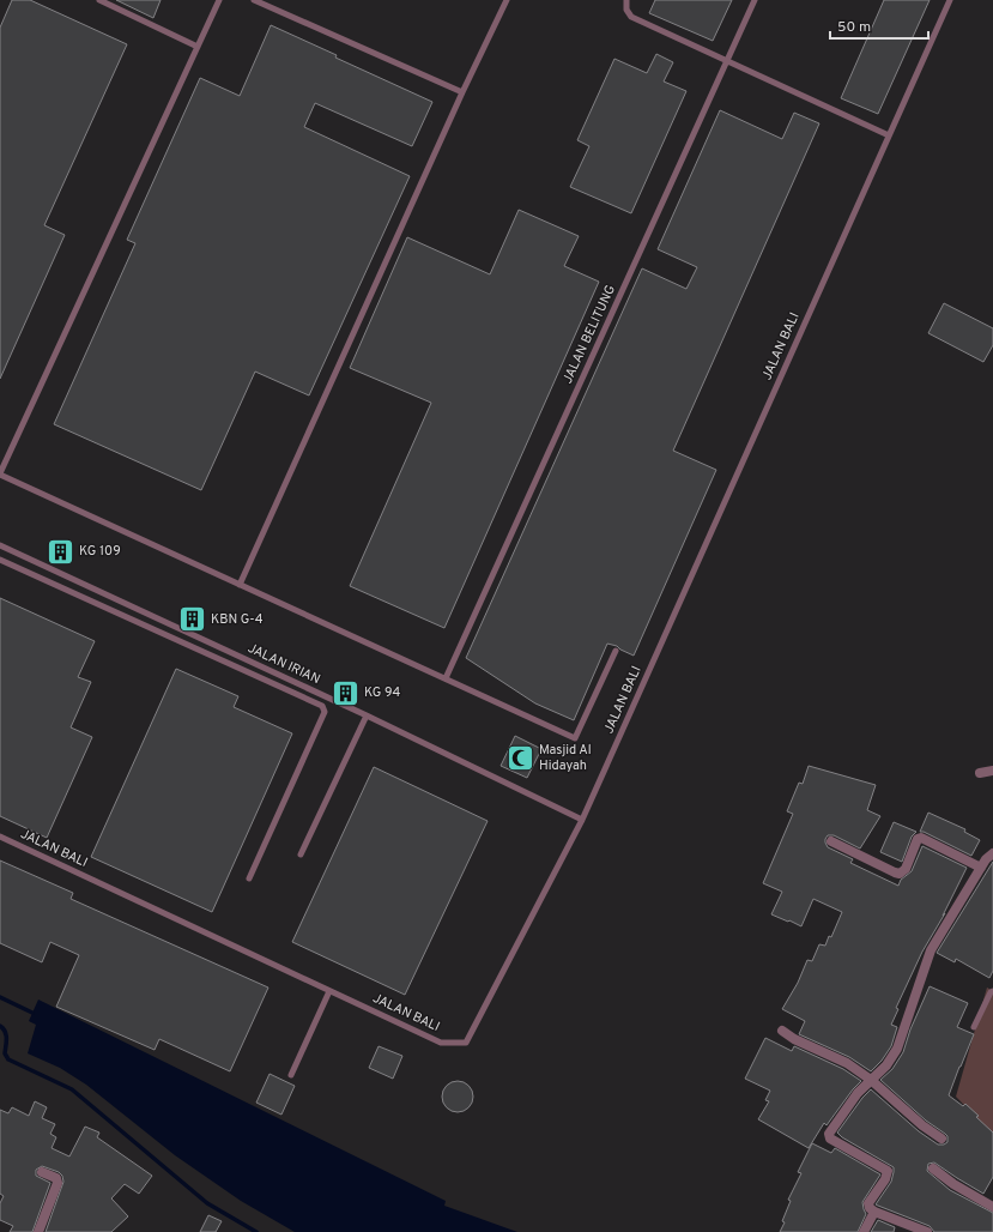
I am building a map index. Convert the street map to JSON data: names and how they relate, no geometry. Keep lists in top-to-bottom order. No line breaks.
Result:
{"streets":{"lane":["JALAN BELITUNG","JALAN BALI","JALAN IRIAN"]},"crossings":[["JALAN BALI","JALAN IRIAN"]],"places":{"building":["KG 109","KBN G-4","KG 94"],"mosque":["Masjid Al Hidayah"]},"scale_bar":"50 m"}
